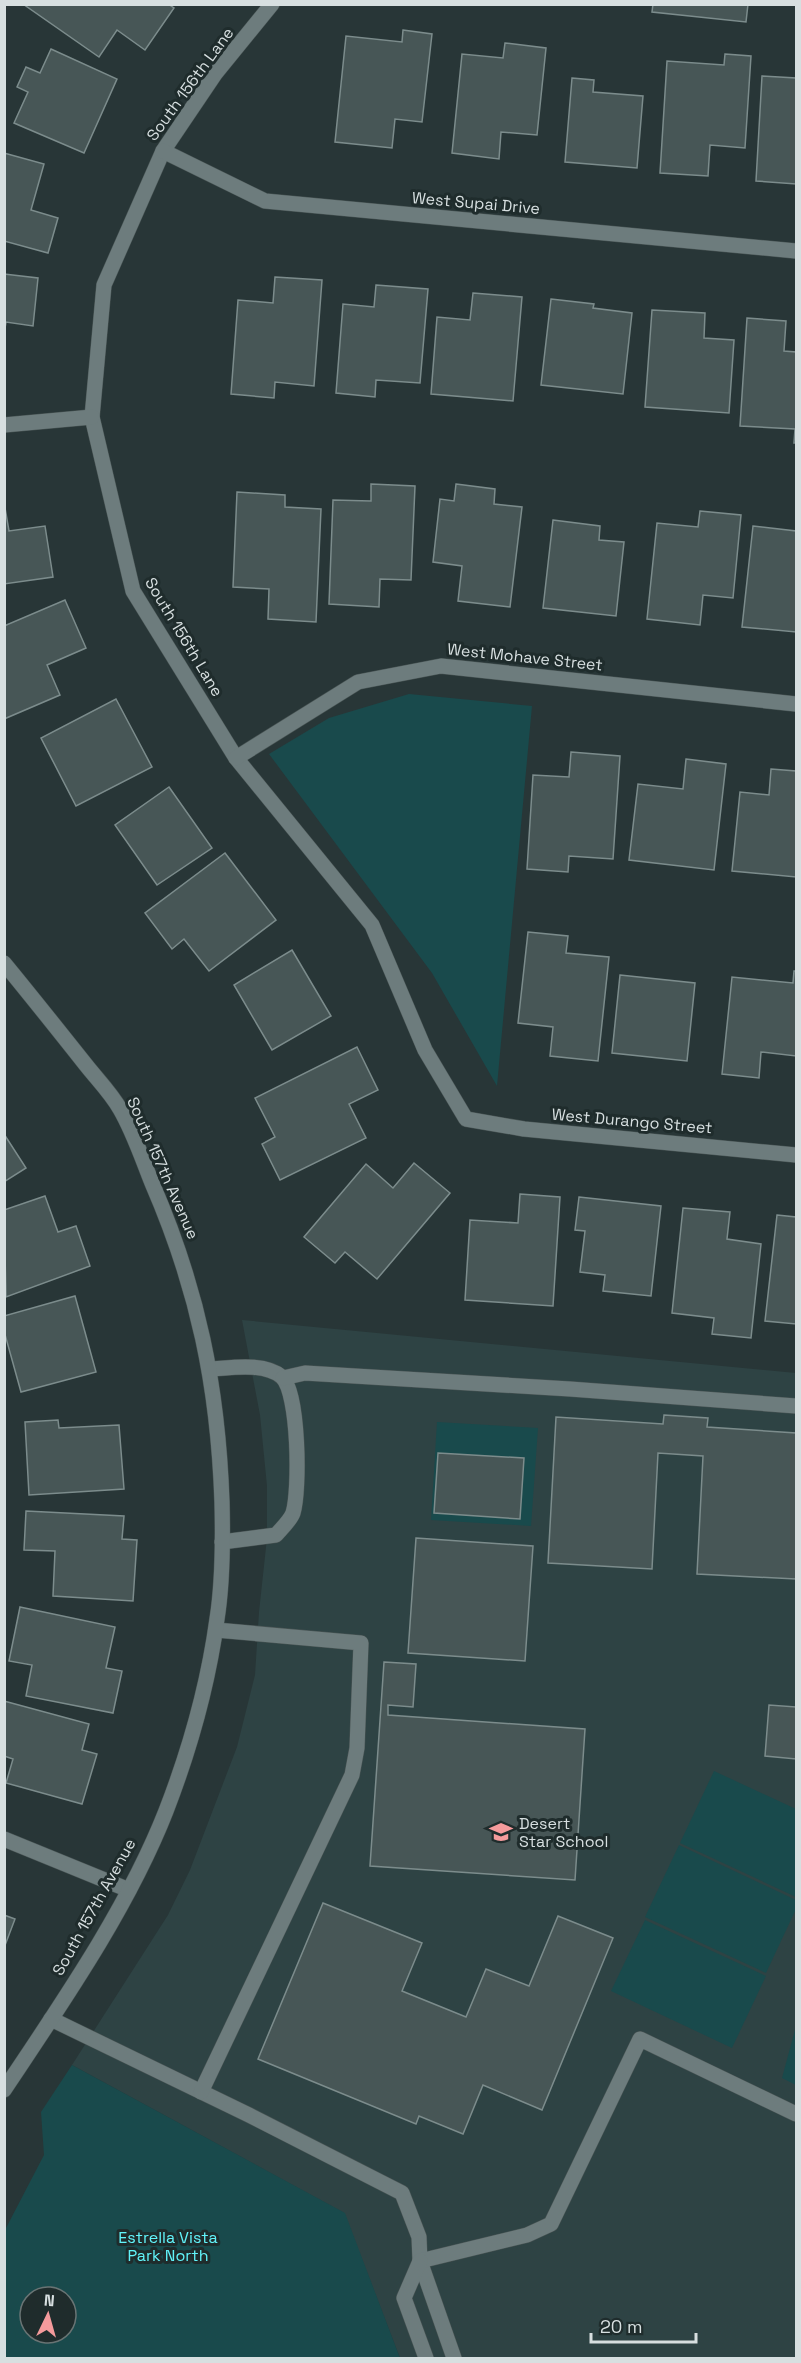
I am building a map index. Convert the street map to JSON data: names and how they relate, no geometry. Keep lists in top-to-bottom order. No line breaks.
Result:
{"streets":{"street":["South 156th Lane","West Supai Drive","West Mohave Street","West Durango Street","South 157th Avenue"]},"crossings":[["South 156th Lane","West Supai Drive"],["South 156th Lane","West Mohave Street"],["South 156th Lane","West Durango Street"]],"parks":["Estrella Vista Park North"],"places":{"school or university":["Desert Star School"]},"scale_bar":"20 m","north":"top"}
